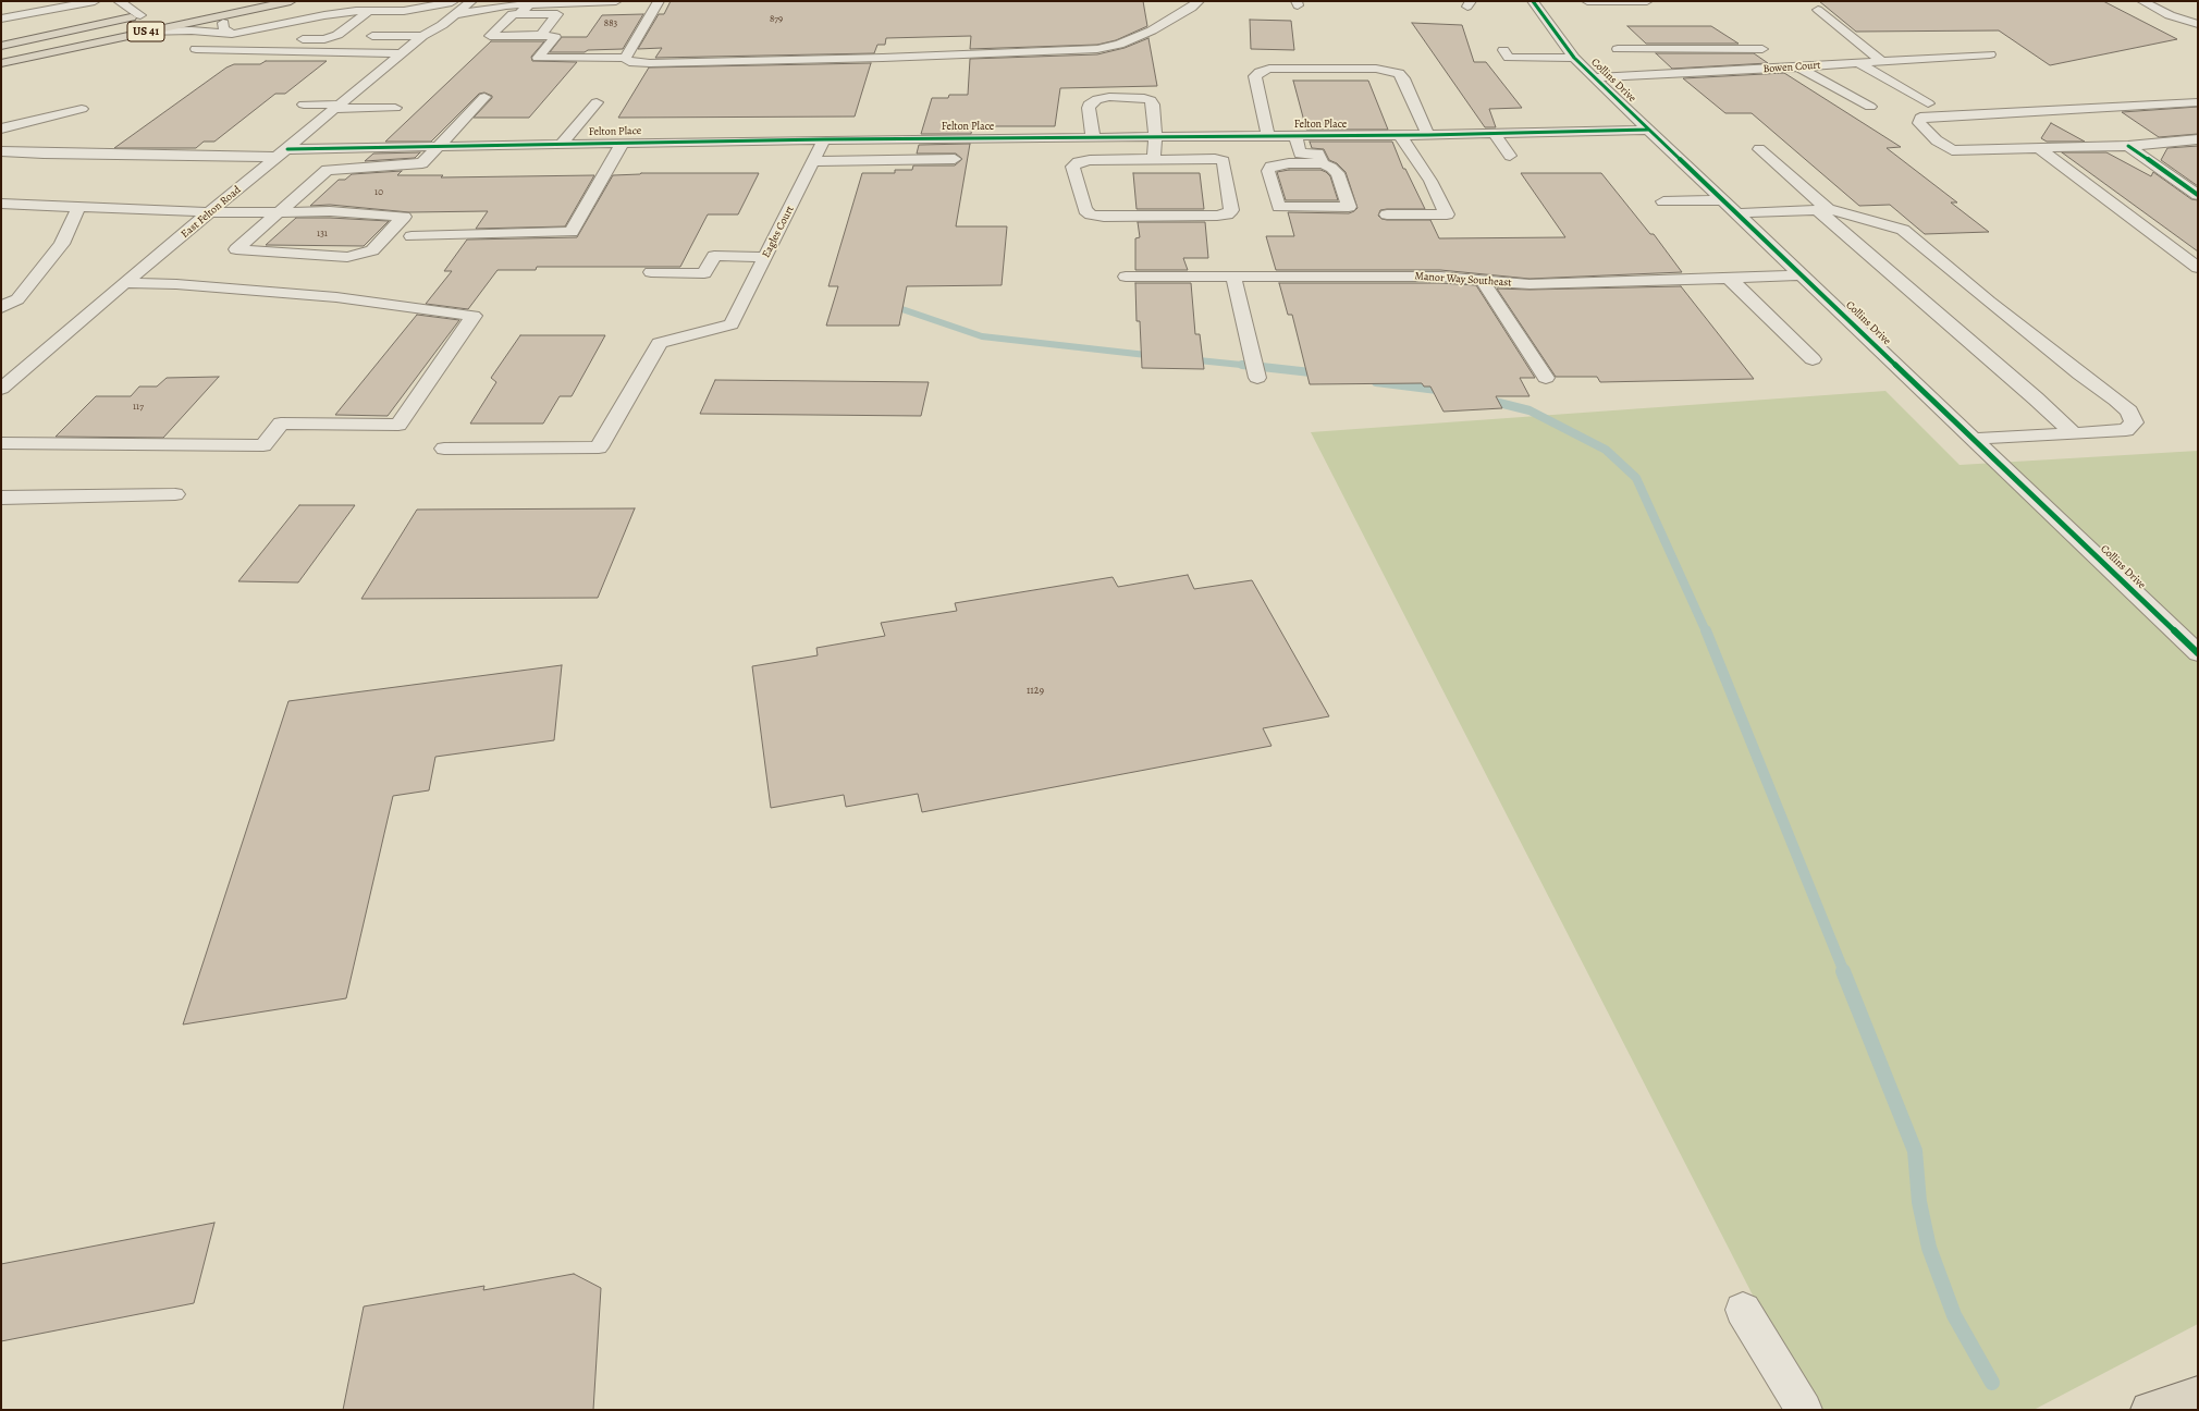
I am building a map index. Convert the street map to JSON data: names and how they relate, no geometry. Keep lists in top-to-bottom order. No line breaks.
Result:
{"streets":{"main road":["US 41"],"street":["Bowen Court","Collins Drive","Felton Place","East Felton Road","Eagles Court","Manor Way Southeast"]},"crossings":[["Bowen Court","Collins Drive"],["Collins Drive","Felton Place"],["Collins Drive","Manor Way Southeast"],["Felton Place","East Felton Road"],["Felton Place","Eagles Court"]],"house_numbers":["879","883","10","131","117","1129"]}
